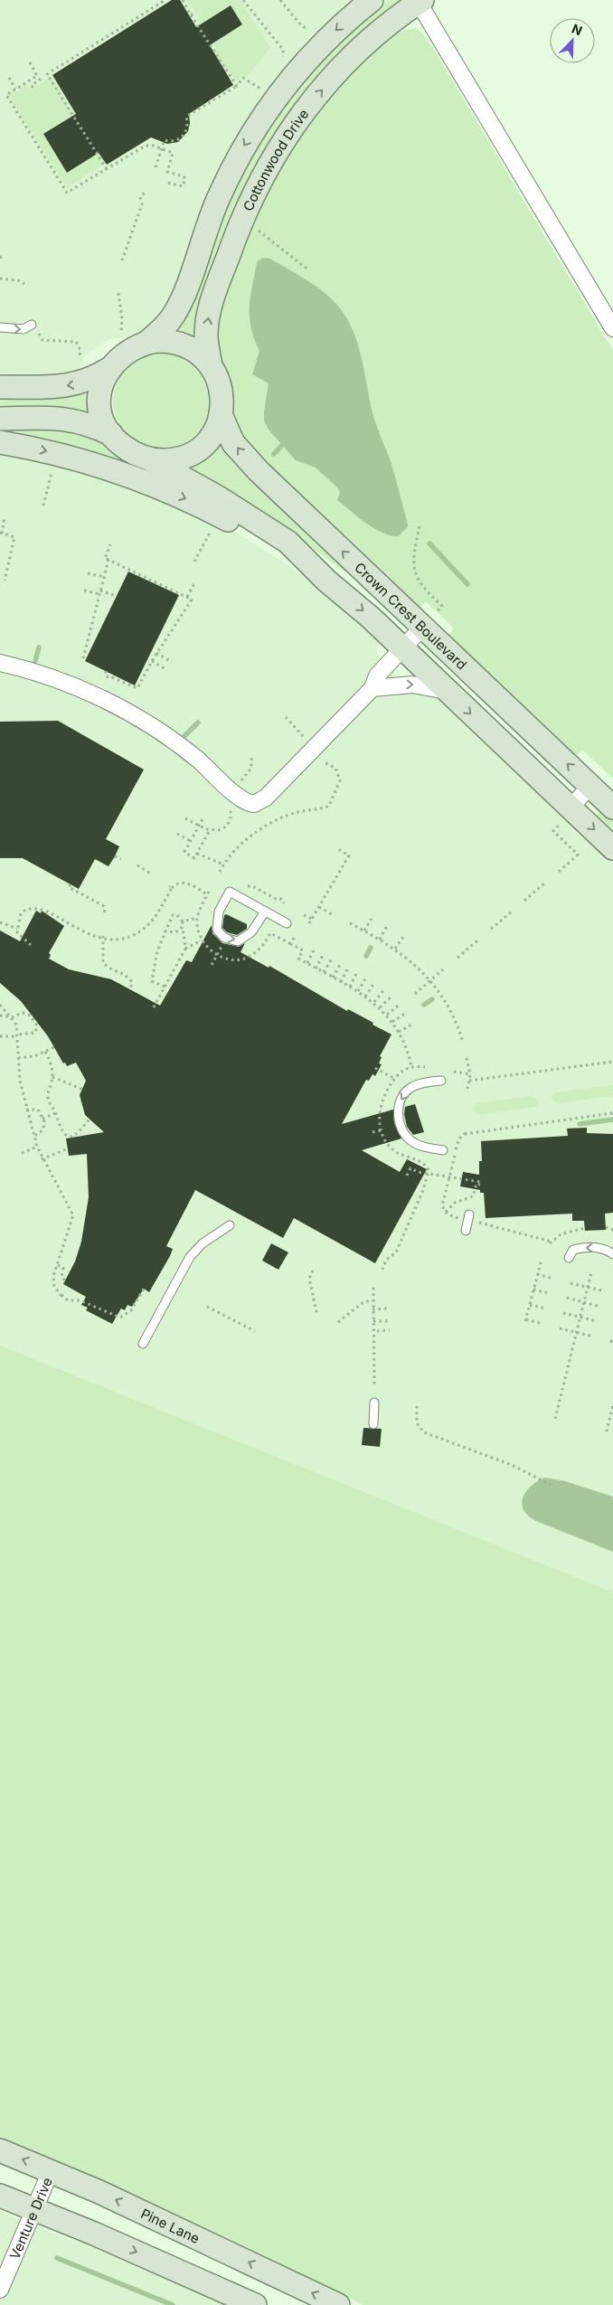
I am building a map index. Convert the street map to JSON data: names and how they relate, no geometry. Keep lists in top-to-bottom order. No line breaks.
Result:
{"streets":{"main road":["Cottonwood Drive","Crown Crest Boulevard","Pine Lane"],"street":["Venture Drive"]},"crossings":[["Cottonwood Drive","Crown Crest Boulevard"],["Venture Drive","Pine Lane"]],"north":"top right"}
